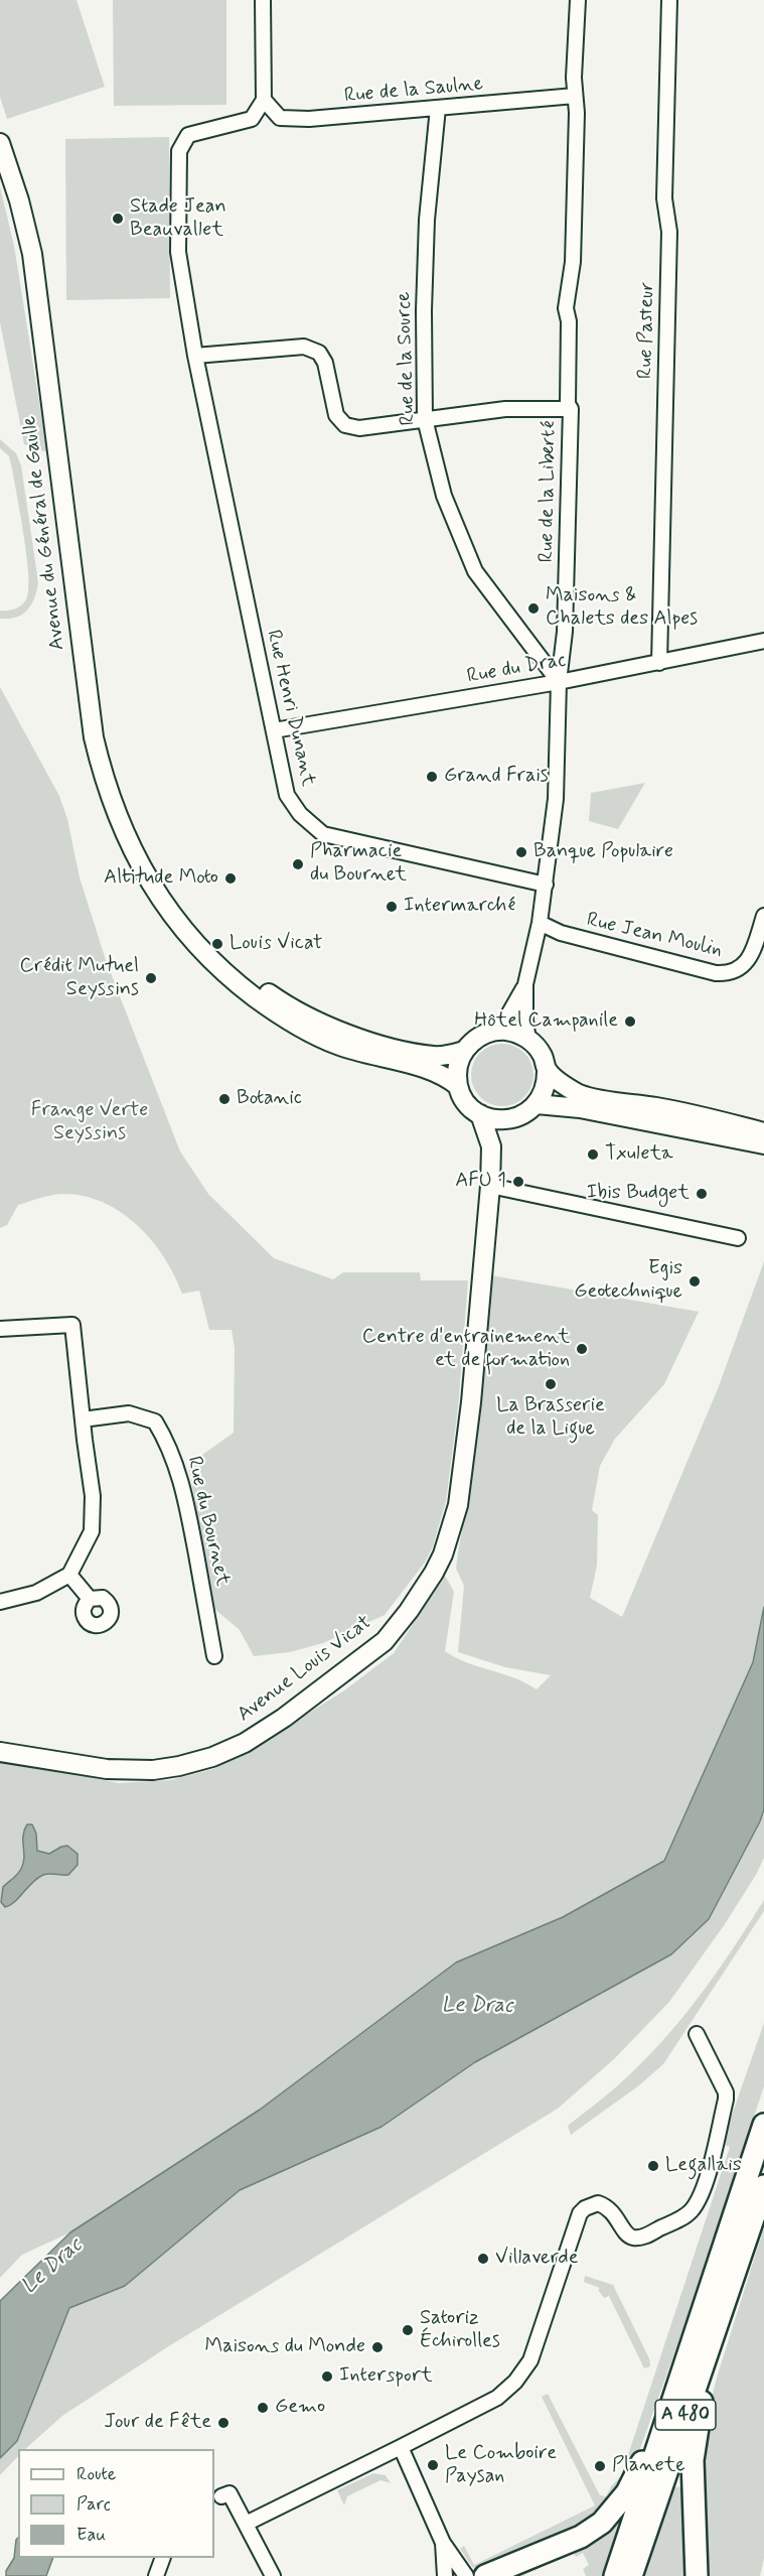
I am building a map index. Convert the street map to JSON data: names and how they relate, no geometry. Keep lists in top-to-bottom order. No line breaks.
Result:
{"streets":{"highway":["A 480"],"main road":["Avenue du Général de Gaulle","Avenue Louis Vicat"],"street":["Rue de la Saulne","Rue Pasteur","Rue de la Source","Rue de la Liberté","Rue du Drac","Rue Henri Dunant","Rue Jean Moulin","Rue du Bournet"]},"crossings":[["Rue de la Saulne","Rue de la Source"],["Rue de la Saulne","Rue de la Liberté"],["Rue de la Saulne","Rue Henri Dunant"],["Rue Pasteur","Rue du Drac"],["Rue de la Source","Rue de la Liberté"],["Rue de la Source","Rue du Drac"],["Rue de la Liberté","Avenue du Général de Gaulle"],["Rue de la Liberté","Rue du Drac"],["Rue de la Liberté","Rue Henri Dunant"],["Rue de la Liberté","Rue Jean Moulin"],["Rue du Drac","Rue Henri Dunant"]],"water":["Le Drac"],"parks":["Frange Verte Seyssins"],"places":["Stade Jean Beauvallet","Maisons & Chalets des Alpes","Grand Frais","Banque Populaire","Pharmacie du Bournet","Altitude Moto","Intermarché","Louis Vicat","Crédit Mutuel Seyssins","Hôtel Campanile","Botanic","Txuleta","AFU 1","Ibis Budget","Egis Geotechnique","Centre d'entrainement et de formation","La Brasserie de la Ligue","Legallais","Villaverde","Satoriz Échirolles","Maisons du Monde","Intersport","Gemo","Jour de Fête","Le Comboire Paysan","Planete"],"legend":["Route","Parc","Eau"]}
